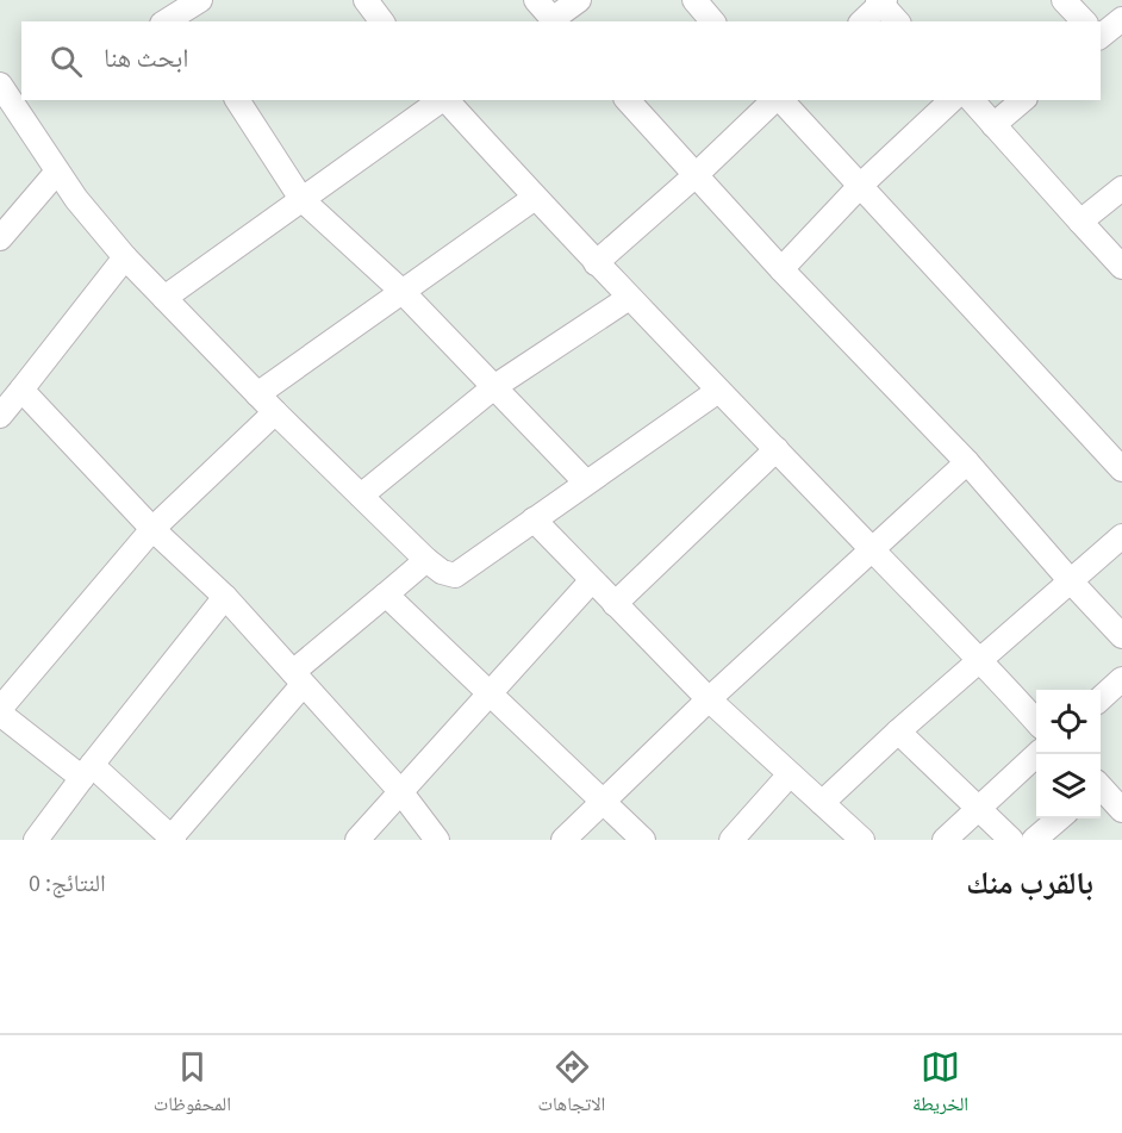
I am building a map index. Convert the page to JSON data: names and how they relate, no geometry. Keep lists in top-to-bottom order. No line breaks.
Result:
{"page":{"search":"ابحث هنا","heading":["بالقرب منك","النتائج: 0"],"nav":["الخريطة","الاتجاهات","المحفوظات"]}}
